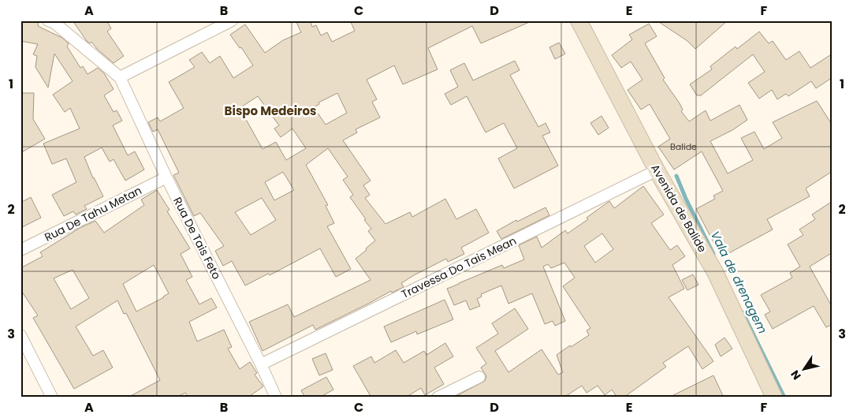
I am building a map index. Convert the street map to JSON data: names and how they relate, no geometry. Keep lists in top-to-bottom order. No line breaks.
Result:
{"streets":{"main road":["Avenida de Balide"],"street":["Rua De Tahu Metan","Rua De Tais Feto","Travessa Do Tais Mean"]},"crossings":[["Avenida de Balide","Travessa Do Tais Mean"],["Rua De Tahu Metan","Rua De Tais Feto"],["Rua De Tais Feto","Travessa Do Tais Mean"]],"districts":["Bispo Medeiros"],"water":["Vala de drenagem"],"house_numbers":["Balide"],"north":"bottom left","grid":{"columns":["A","B","C","D","E","F"],"rows":["1","2","3"]}}
